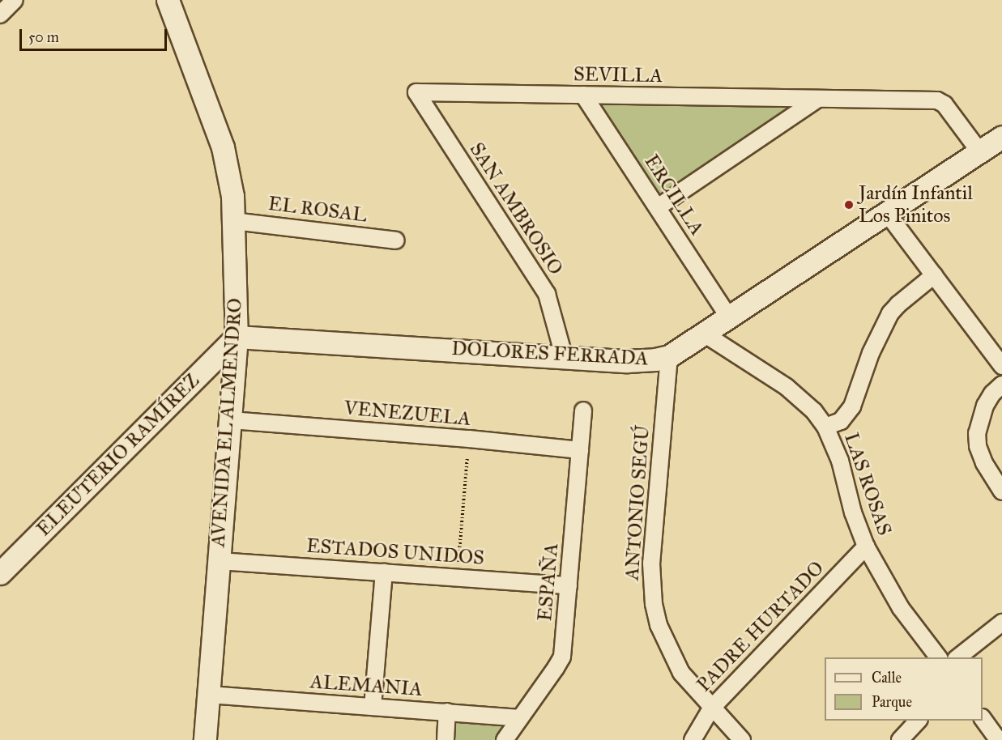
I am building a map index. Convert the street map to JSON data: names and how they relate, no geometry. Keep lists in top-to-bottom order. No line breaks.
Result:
{"streets":{"street":["SEVILLA","ERCILLA","SAN AMBROSIO","EL ROSAL","DOLORES FERRADA","VENEZUELA","AVENIDA EL ALMENDRO","ELEUTERIO RAMÍREZ","LAS ROSAS","ANTONIO SEGÚ","ESTADOS UNIDOS","ESPAÑA","PADRE HURTADO","ALEMANIA"]},"crossings":[["SEVILLA","ERCILLA"],["SEVILLA","SAN AMBROSIO"],["SEVILLA","DOLORES FERRADA"],["ERCILLA","DOLORES FERRADA"],["SAN AMBROSIO","DOLORES FERRADA"],["EL ROSAL","AVENIDA EL ALMENDRO"],["DOLORES FERRADA","AVENIDA EL ALMENDRO"],["DOLORES FERRADA","ELEUTERIO RAMÍREZ"],["DOLORES FERRADA","LAS ROSAS"],["DOLORES FERRADA","ANTONIO SEGÚ"],["VENEZUELA","AVENIDA EL ALMENDRO"],["VENEZUELA","ESPAÑA"],["AVENIDA EL ALMENDRO","ELEUTERIO RAMÍREZ"],["AVENIDA EL ALMENDRO","ESTADOS UNIDOS"],["AVENIDA EL ALMENDRO","ALEMANIA"],["LAS ROSAS","PADRE HURTADO"],["ANTONIO SEGÚ","PADRE HURTADO"],["ESTADOS UNIDOS","ESPAÑA"],["ESPAÑA","ALEMANIA"]],"places":["Jardín Infantil Los Pinitos"],"legend":["Calle","Parque"],"scale_bar":"50 m"}
